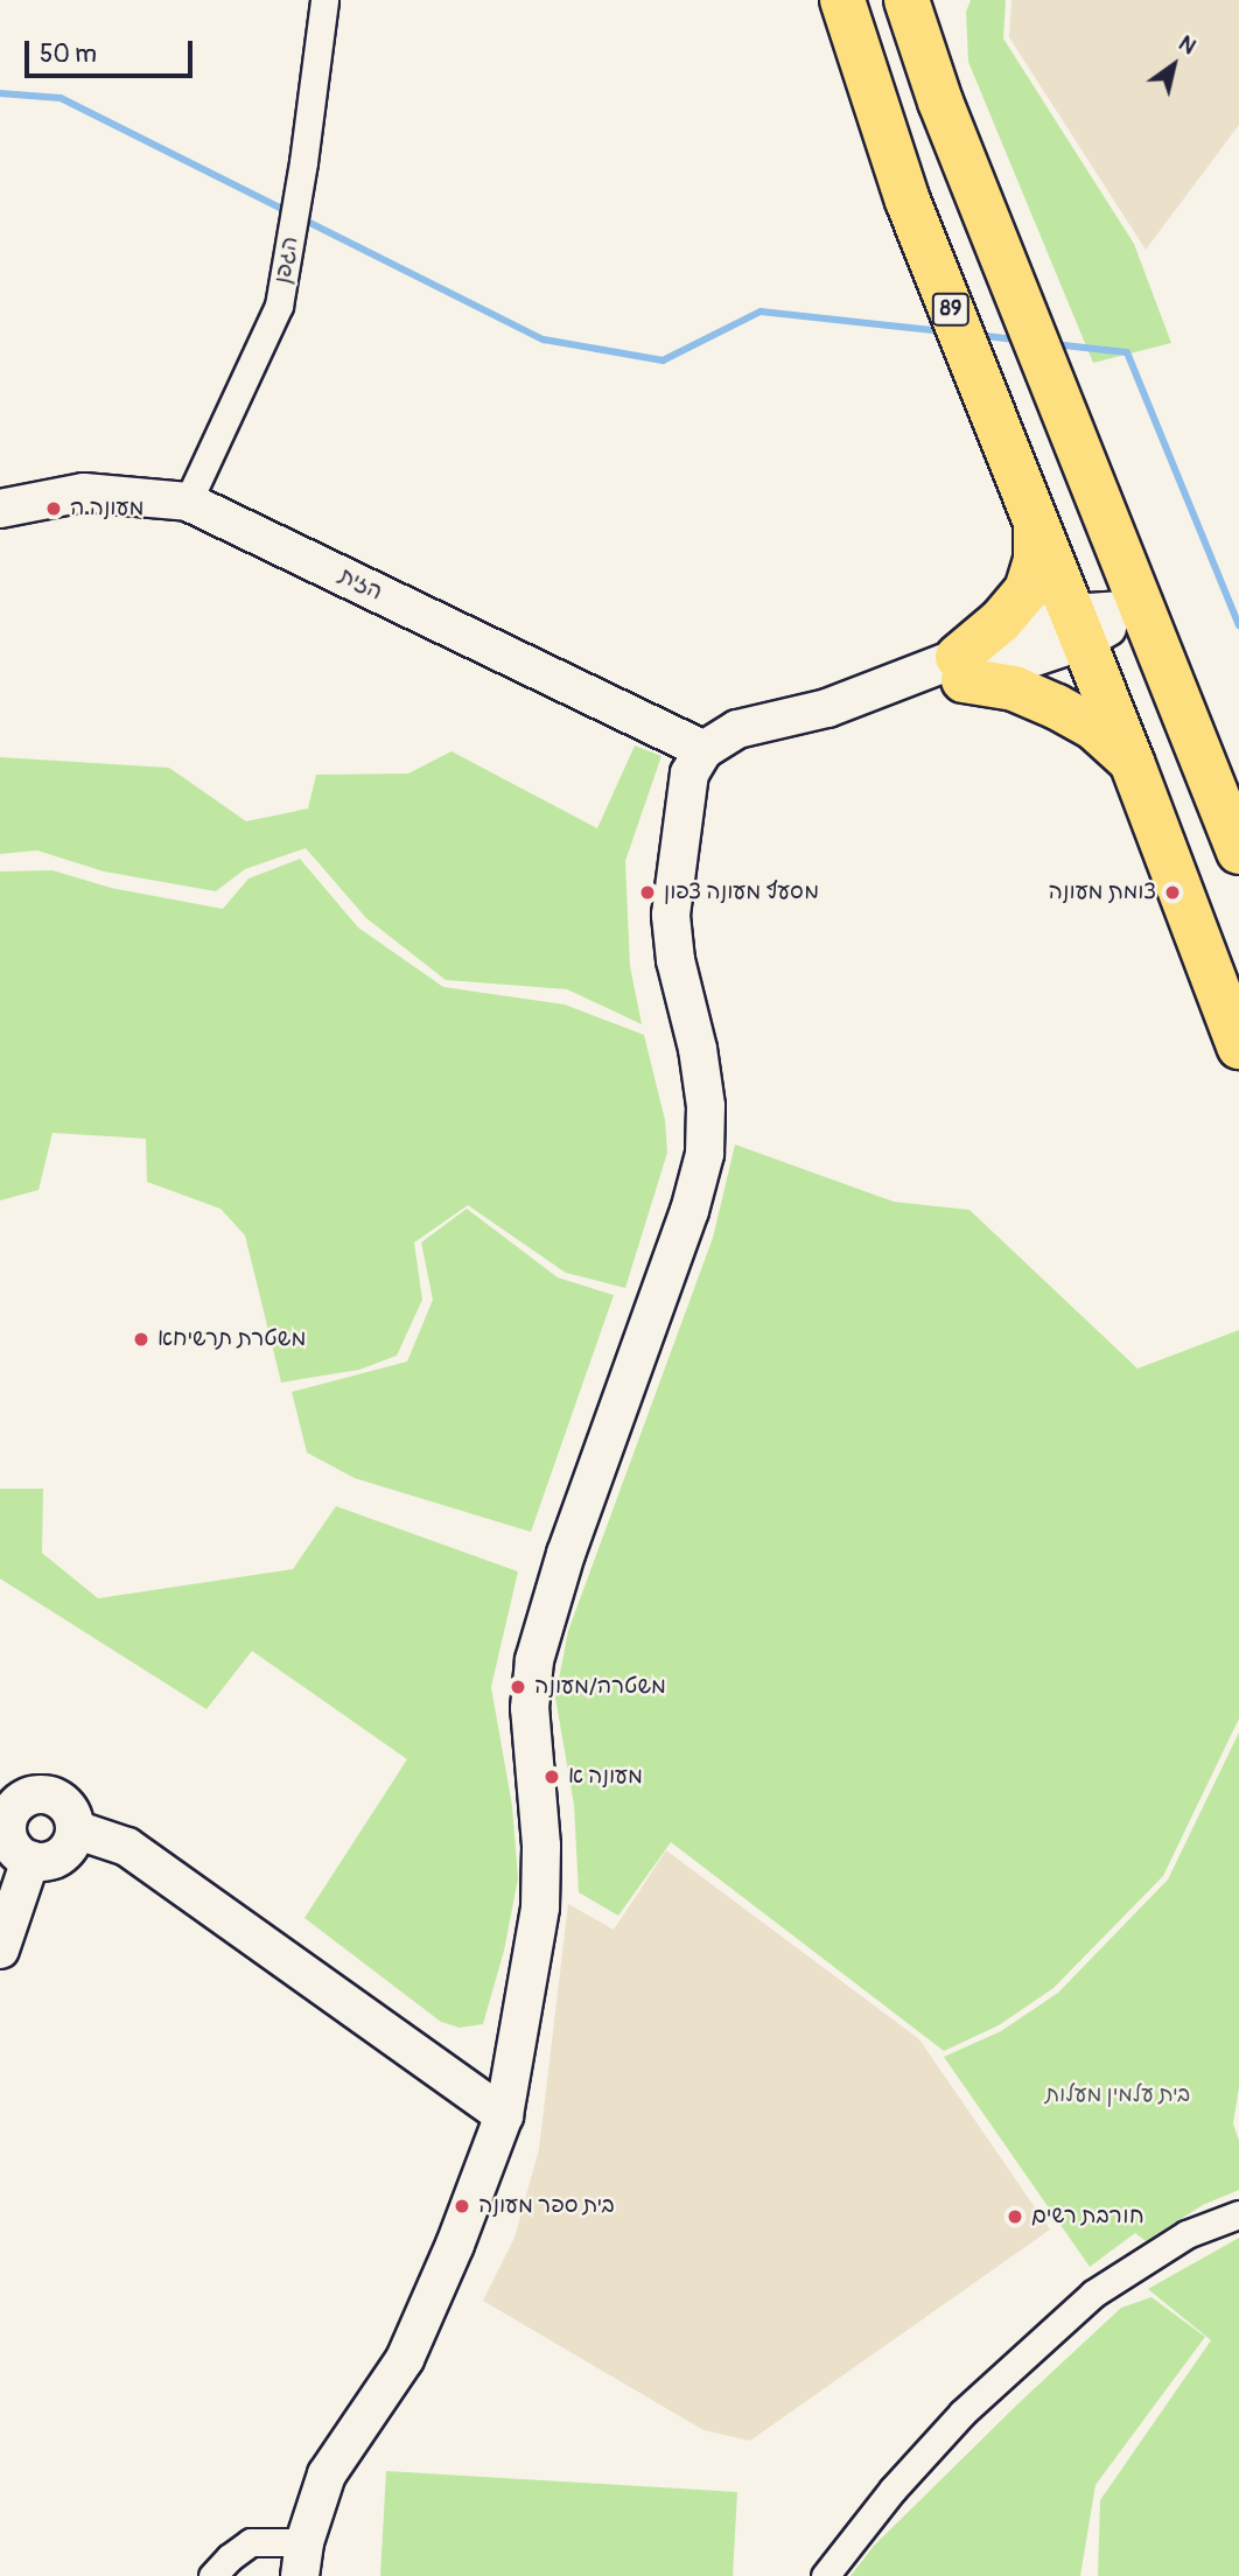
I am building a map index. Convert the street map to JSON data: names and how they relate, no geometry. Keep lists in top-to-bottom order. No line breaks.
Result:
{"streets":{"highway":["89"],"main road":["הזית"],"street":["הגפן"]},"crossings":[["הגפן","הזית"]],"parks":["בית עלמין מעלות"],"places":["מעונה ה","מסעף מעונה צפון","צומת מעונה","משטרת תרשיחא","משטרה/מעונה","מעונה א","בית ספר מעונה","חורבת רשים"],"scale_bar":"50 m","north":"top right"}
